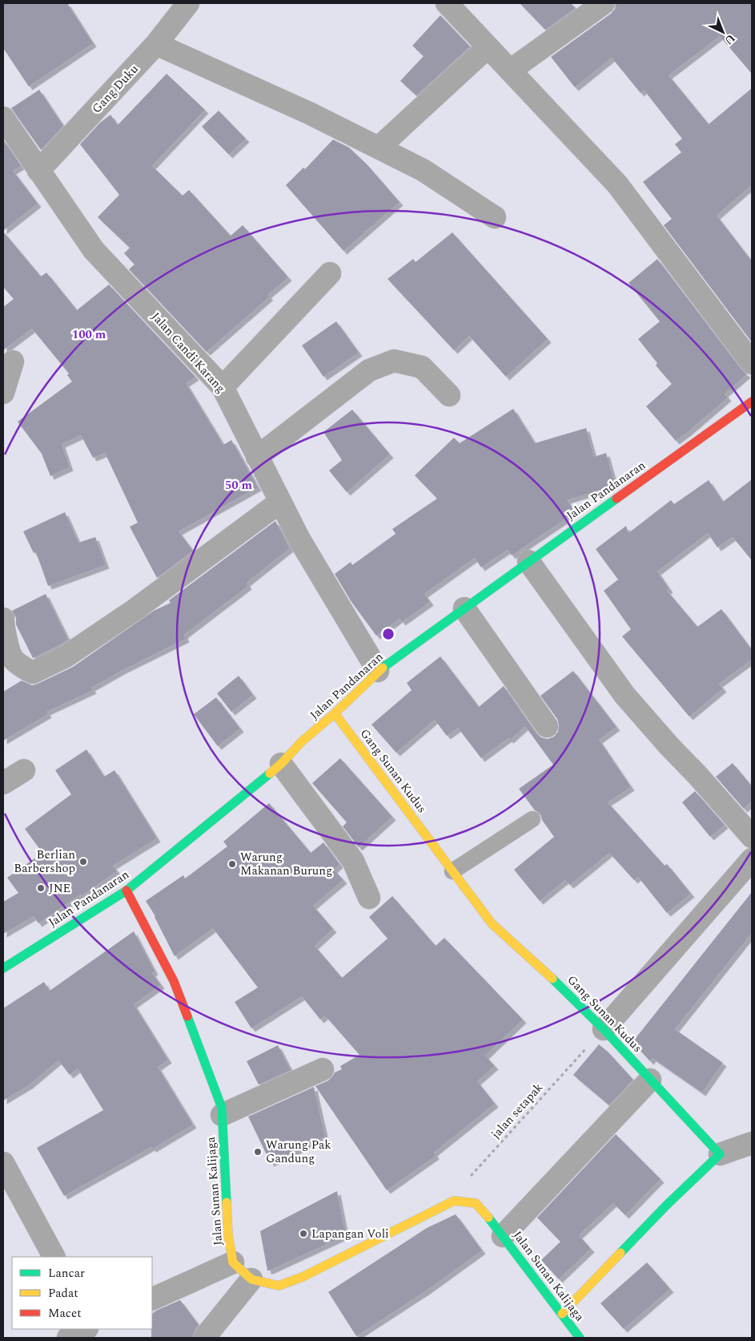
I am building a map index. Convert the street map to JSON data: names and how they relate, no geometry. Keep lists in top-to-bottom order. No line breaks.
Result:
{"streets":{"street":["Gang Duku","Jalan Candi Karang","Jalan Pandanaran","Gang Sunan Kudus","Jalan Sunan Kalijaga"],"path":["jalan setapak"]},"crossings":[["Gang Duku","Jalan Candi Karang"],["Jalan Candi Karang","Jalan Pandanaran"],["Jalan Pandanaran","Gang Sunan Kudus"],["Jalan Pandanaran","Jalan Sunan Kalijaga"],["Gang Sunan Kudus","jalan setapak"]],"places":["Berlian Barbershop","Warung Makanan Burung","JNE","Warung Pak Gandung","Lapangan Voli"],"legend":["Lancar","Padat","Macet"],"north":"bottom right","rings":["100 m","50 m"]}
